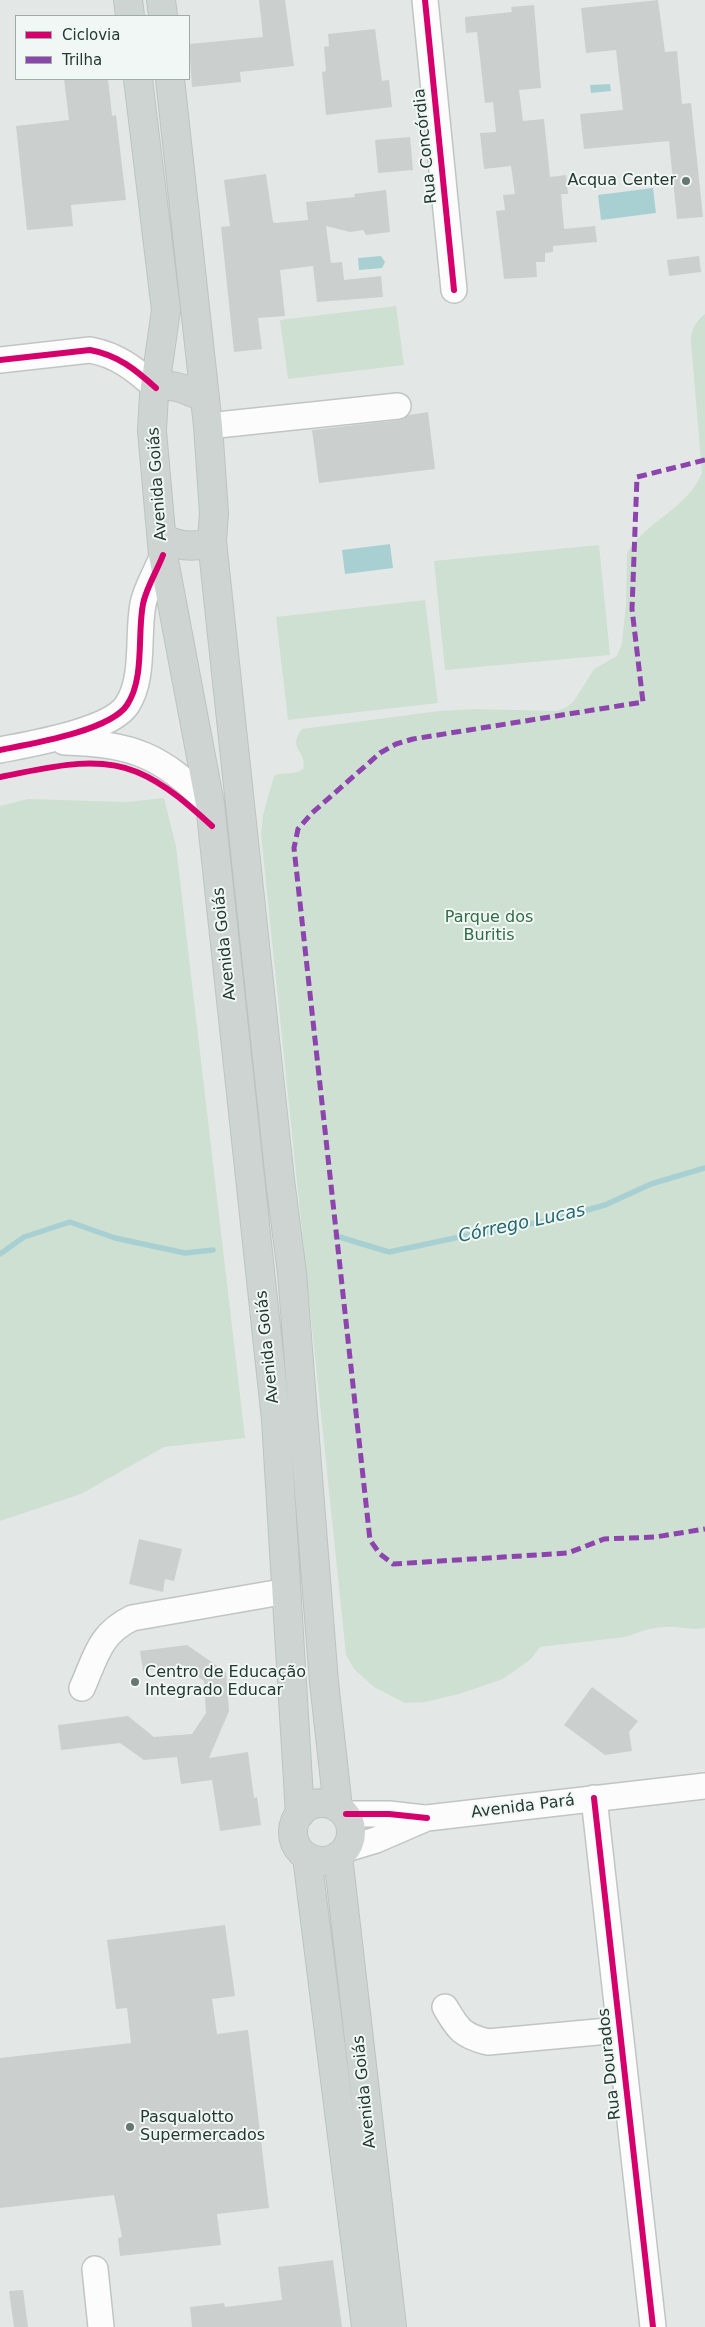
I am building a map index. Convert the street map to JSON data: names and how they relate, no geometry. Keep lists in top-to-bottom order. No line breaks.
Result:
{"streets":{"main road":["Avenida Goiás"],"street":["Rua Concórdia","Avenida Pará","Rua Dourados"]},"crossings":[["Avenida Goiás","Avenida Pará"],["Avenida Pará","Rua Dourados"]],"water":["Córrego Lucas"],"parks":["Parque dos Buritis"],"places":["Acqua Center","Centro de Educação Integrado Educar","Pasqualotto Supermercados"],"legend":["Ciclovia","Trilha"]}
